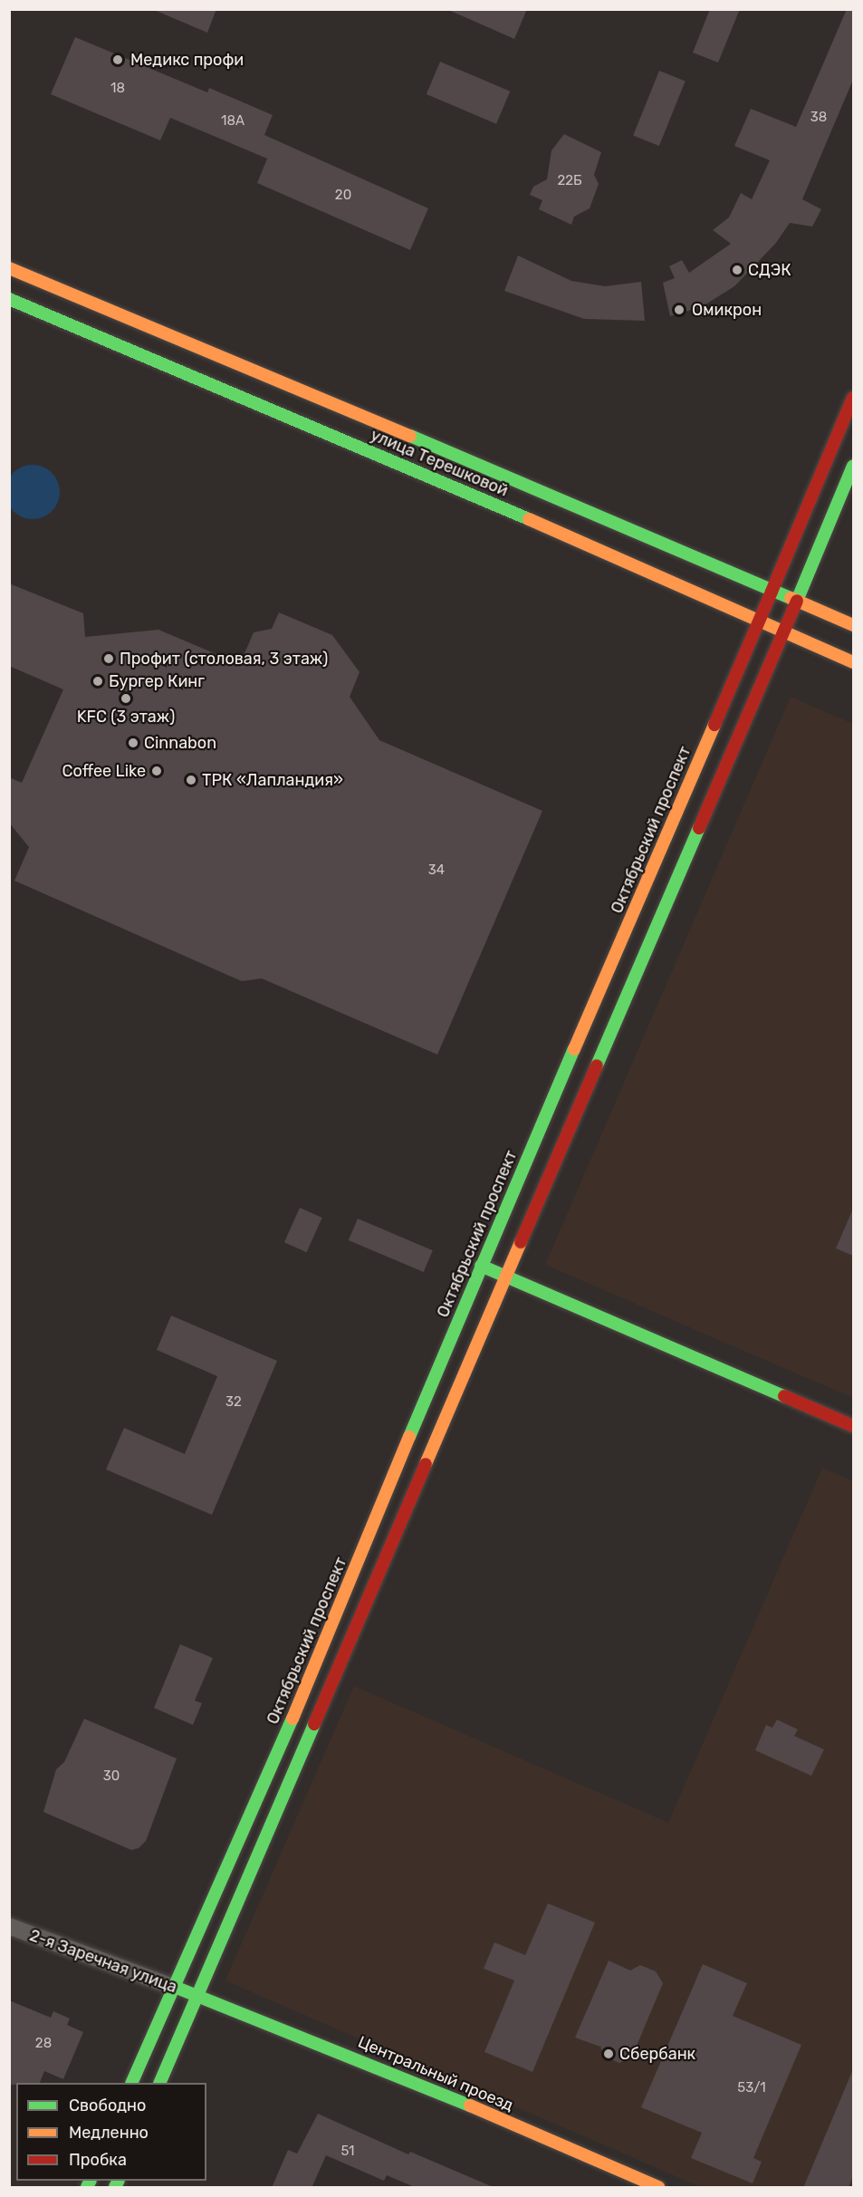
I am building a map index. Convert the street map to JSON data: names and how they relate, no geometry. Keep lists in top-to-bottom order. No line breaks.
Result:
{"streets":{"main road":["улица Терешковой","Октябрьский проспект","2-я Заречная улица","Центральный проезд"]},"crossings":[["улица Терешковой","Октябрьский проспект"],["Октябрьский проспект","2-я Заречная улица"],["2-я Заречная улица","Центральный проезд"]],"places":["Медикс профи","СДЭК","Омикрон","Профит (столовая, 3 этаж)","Бургер Кинг","KFC (3 этаж)","Cinnabon","Coffee Like","ТРК «Лапландия»","Сбербанк"],"house_numbers":["18","38","18А","22Б","20","34","32","30","28","53/1","51"],"legend":["Свободно","Медленно","Пробка"]}
